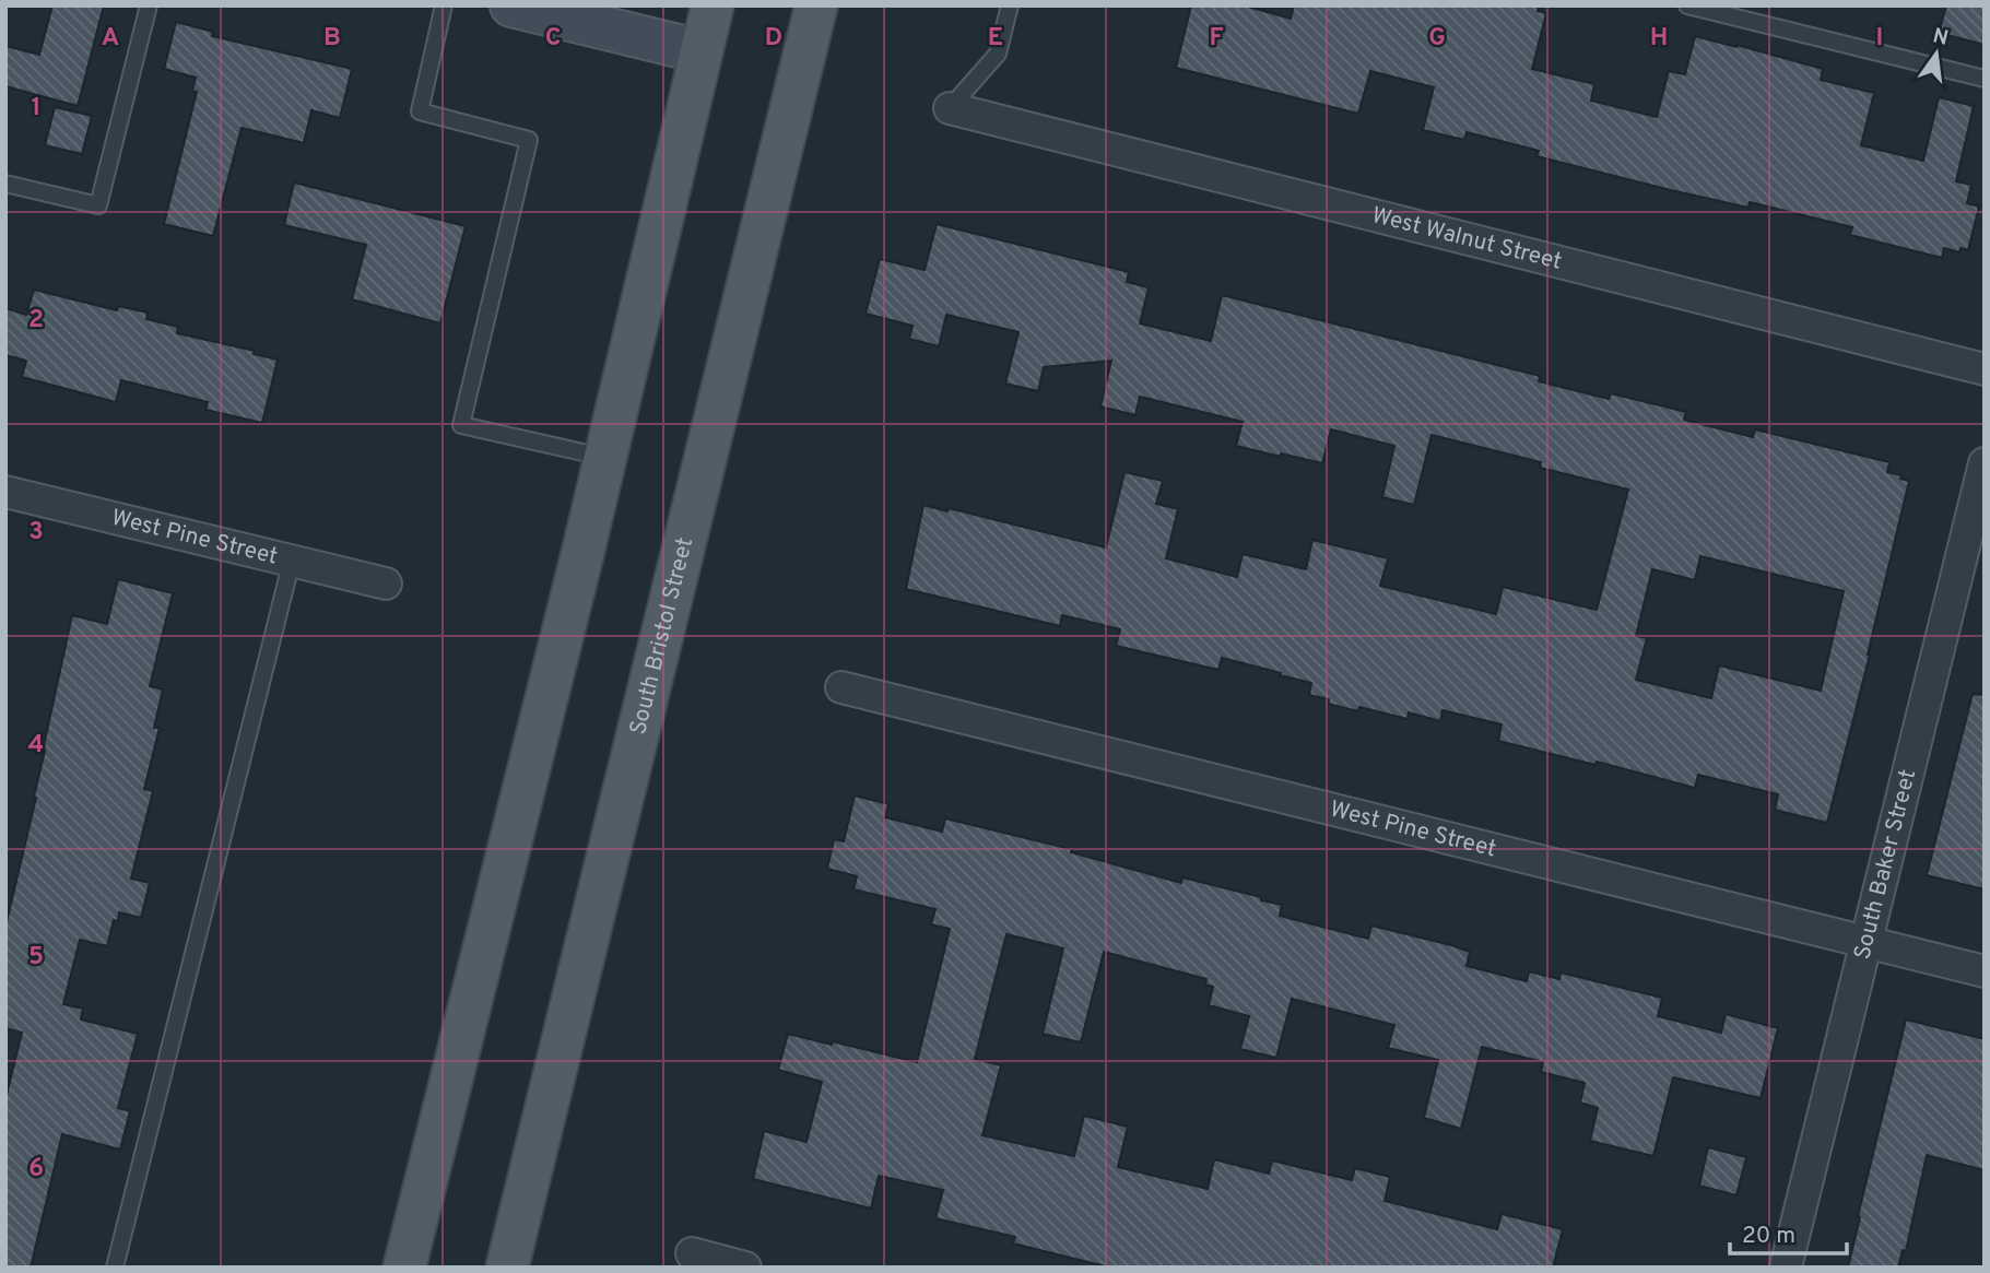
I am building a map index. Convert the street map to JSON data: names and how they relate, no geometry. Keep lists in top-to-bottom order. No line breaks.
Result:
{"streets":{"main road":["South Bristol Street"],"street":["West Walnut Street","West Pine Street","South Baker Street"]},"crossings":[["West Pine Street","South Baker Street"]],"scale_bar":"20 m","north":"top","grid":{"columns":["A","B","C","D","E","F","G","H","I"],"rows":["1","2","3","4","5","6"]}}
